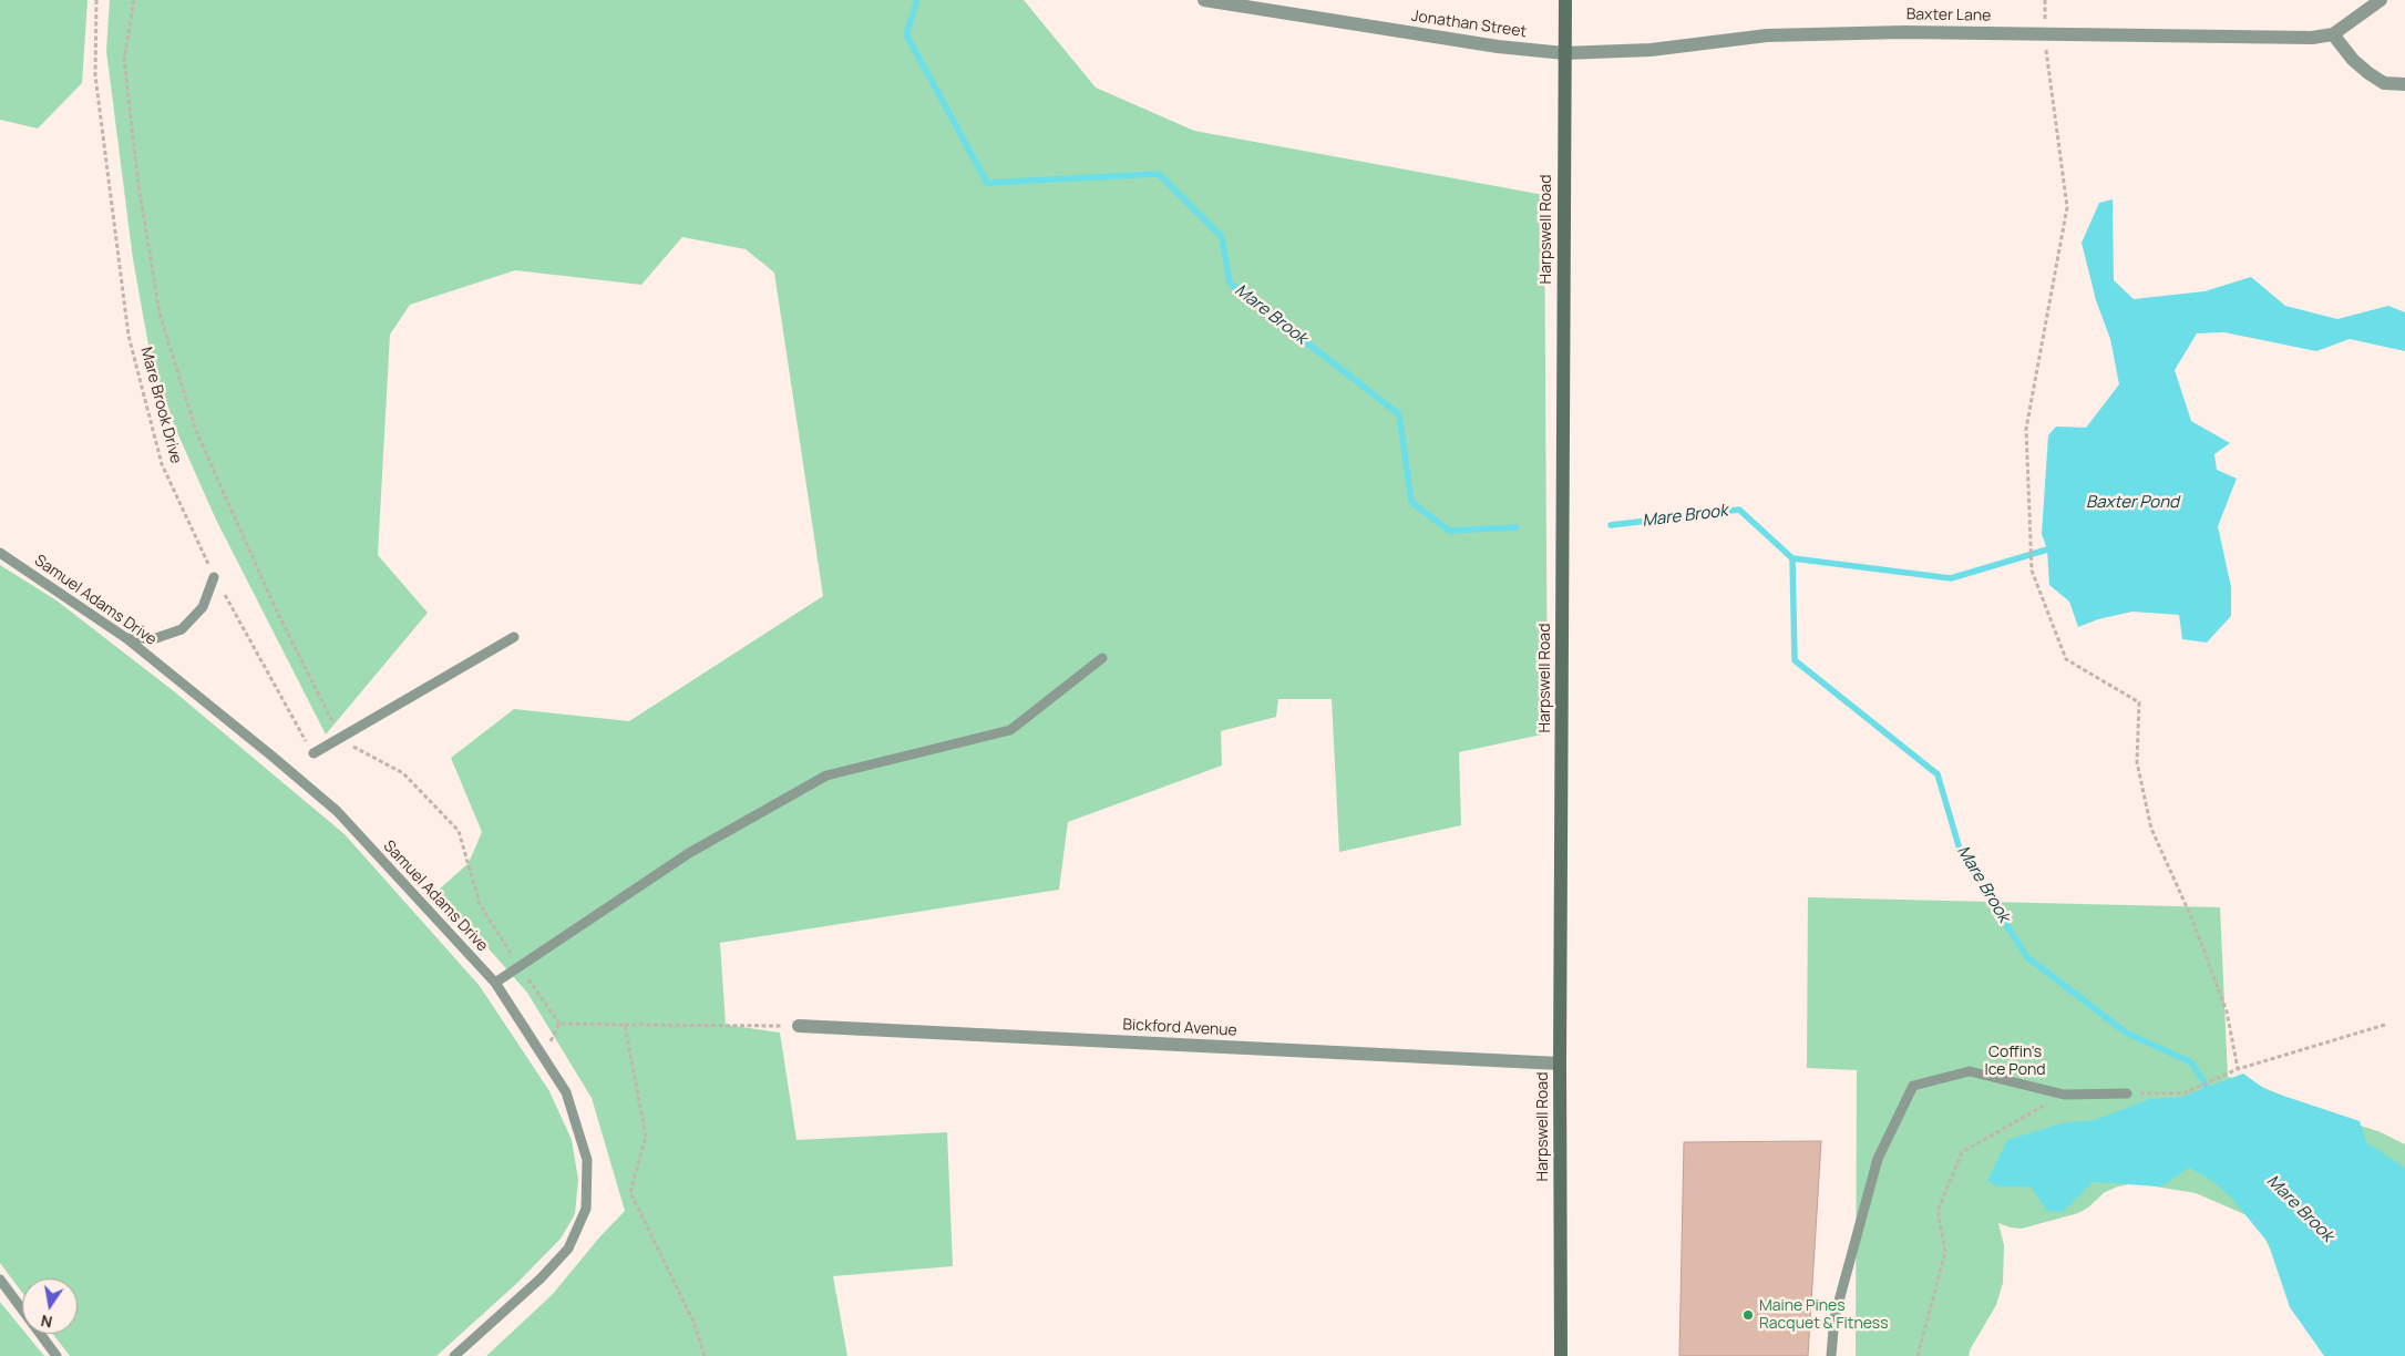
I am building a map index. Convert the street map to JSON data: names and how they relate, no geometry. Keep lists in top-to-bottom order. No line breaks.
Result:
{"streets":{"main road":["Harpswell Road"],"street":["Baxter Lane","Jonathan Street","Bickford Avenue"],"lane":["Samuel Adams Drive"],"path":["Mare Brook Drive"]},"crossings":[["Baxter Lane","Jonathan Street"],["Baxter Lane","Harpswell Road"],["Jonathan Street","Harpswell Road"],["Harpswell Road","Bickford Avenue"]],"water":["Mare Brook","Baxter Pond"],"parks":["Coffin's Ice Pond"],"places":["Maine Pines Racquet & Fitness"],"north":"bottom"}
